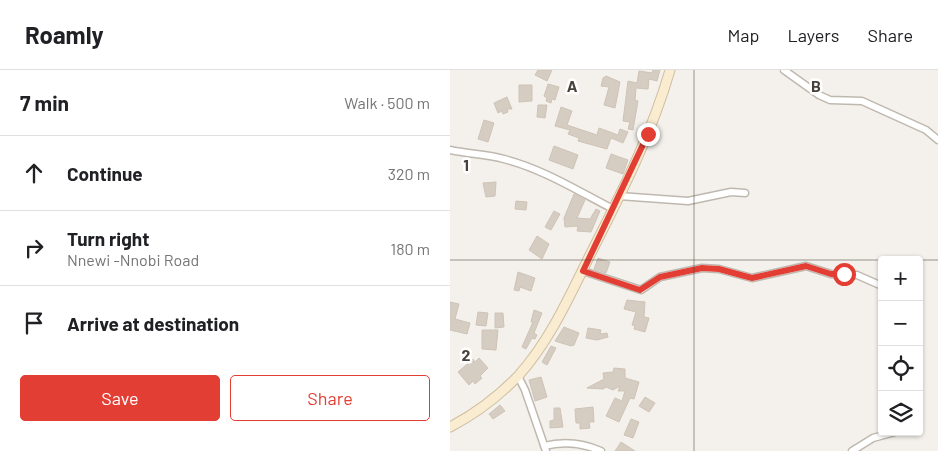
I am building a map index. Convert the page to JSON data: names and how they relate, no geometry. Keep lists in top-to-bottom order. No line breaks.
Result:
{"page":{"header":"Roamly","nav":["Map","Layers","Share"],"heading":["7 min","Walk · 500 m"],"list":[["Continue","320 m"],["Turn right","Nnewi -Nnobi Road","180 m"],"Arrive at destination"],"map_buttons":["+","−"],"buttons":["Save","Share"]},"grid":{"columns":["A","B"],"rows":["1","2"]}}
